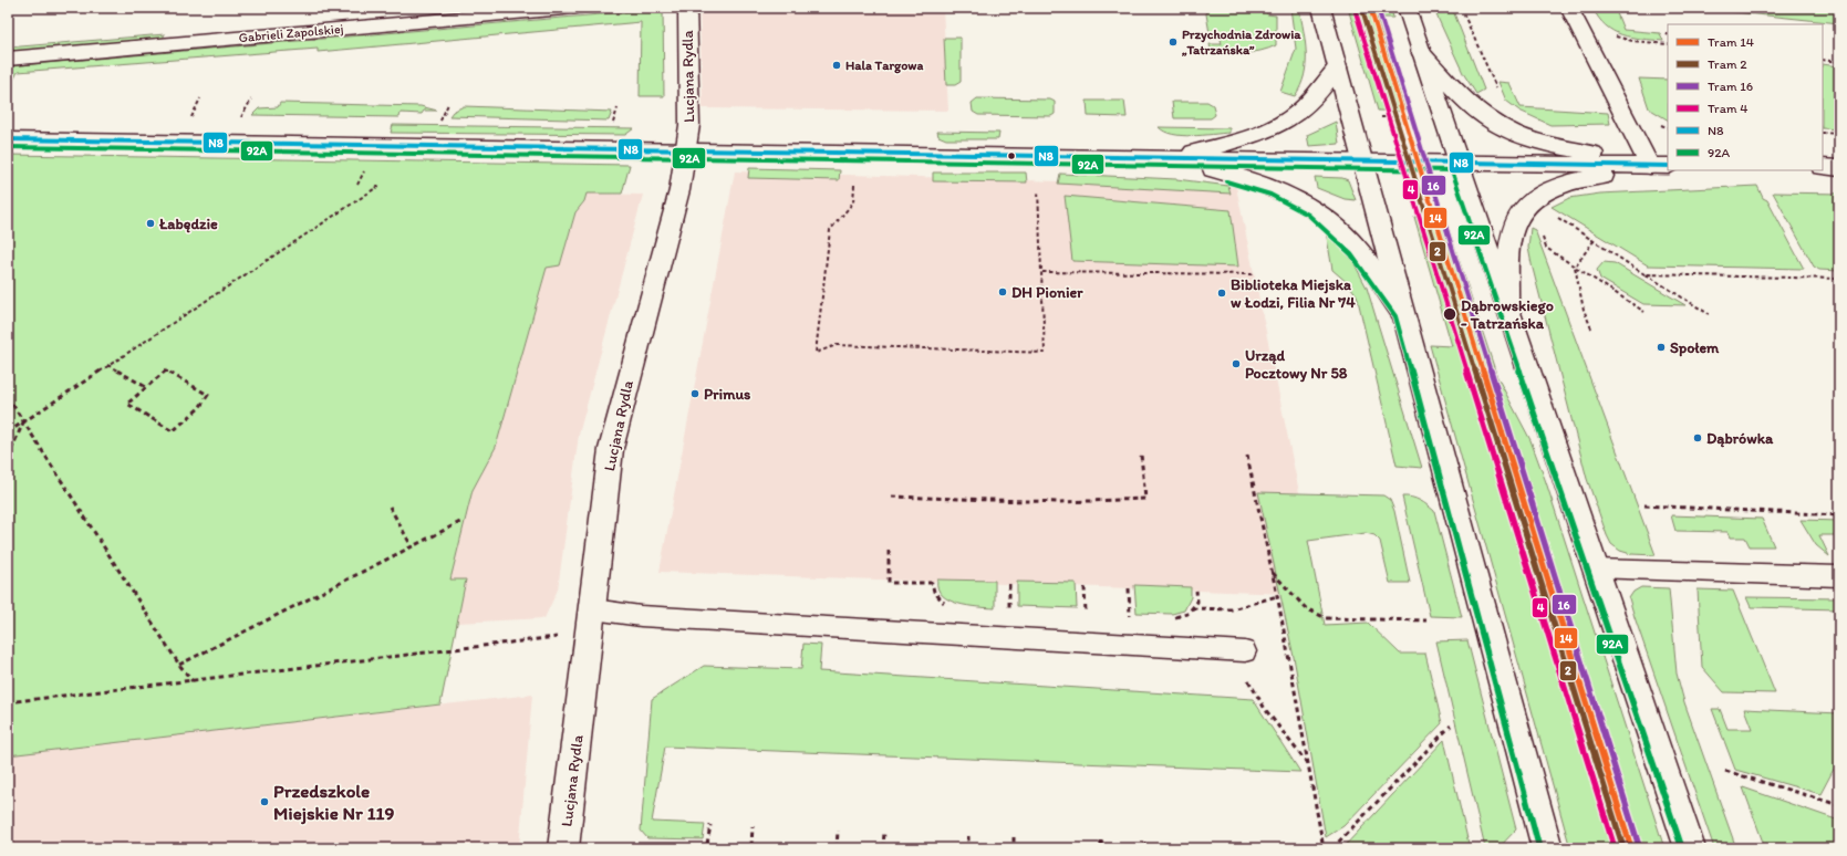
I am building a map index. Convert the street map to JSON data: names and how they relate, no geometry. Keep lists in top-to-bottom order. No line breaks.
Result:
{"streets":{"street":["Gabrieli Zapolskiej","Lucjana Rydla"]},"places":["Przychodnia Zdrowia „Tatrzańska”","Hala Targowa","Łabędzie","DH Pionier","Biblioteka Miejska w Łodzi, Filia Nr 74","Dąbrowskiego - Tatrzańska","Społem","Urząd Pocztowy Nr 58","Primus","Dąbrówka","Przedszkole Miejskie Nr 119"],"lines":["tram line 14","tram line 16","tram line 2","tram line 4","transit line N8","transit line 92A"],"legend":["Tram 14","Tram 2","Tram 16","Tram 4","N8","92A"]}
